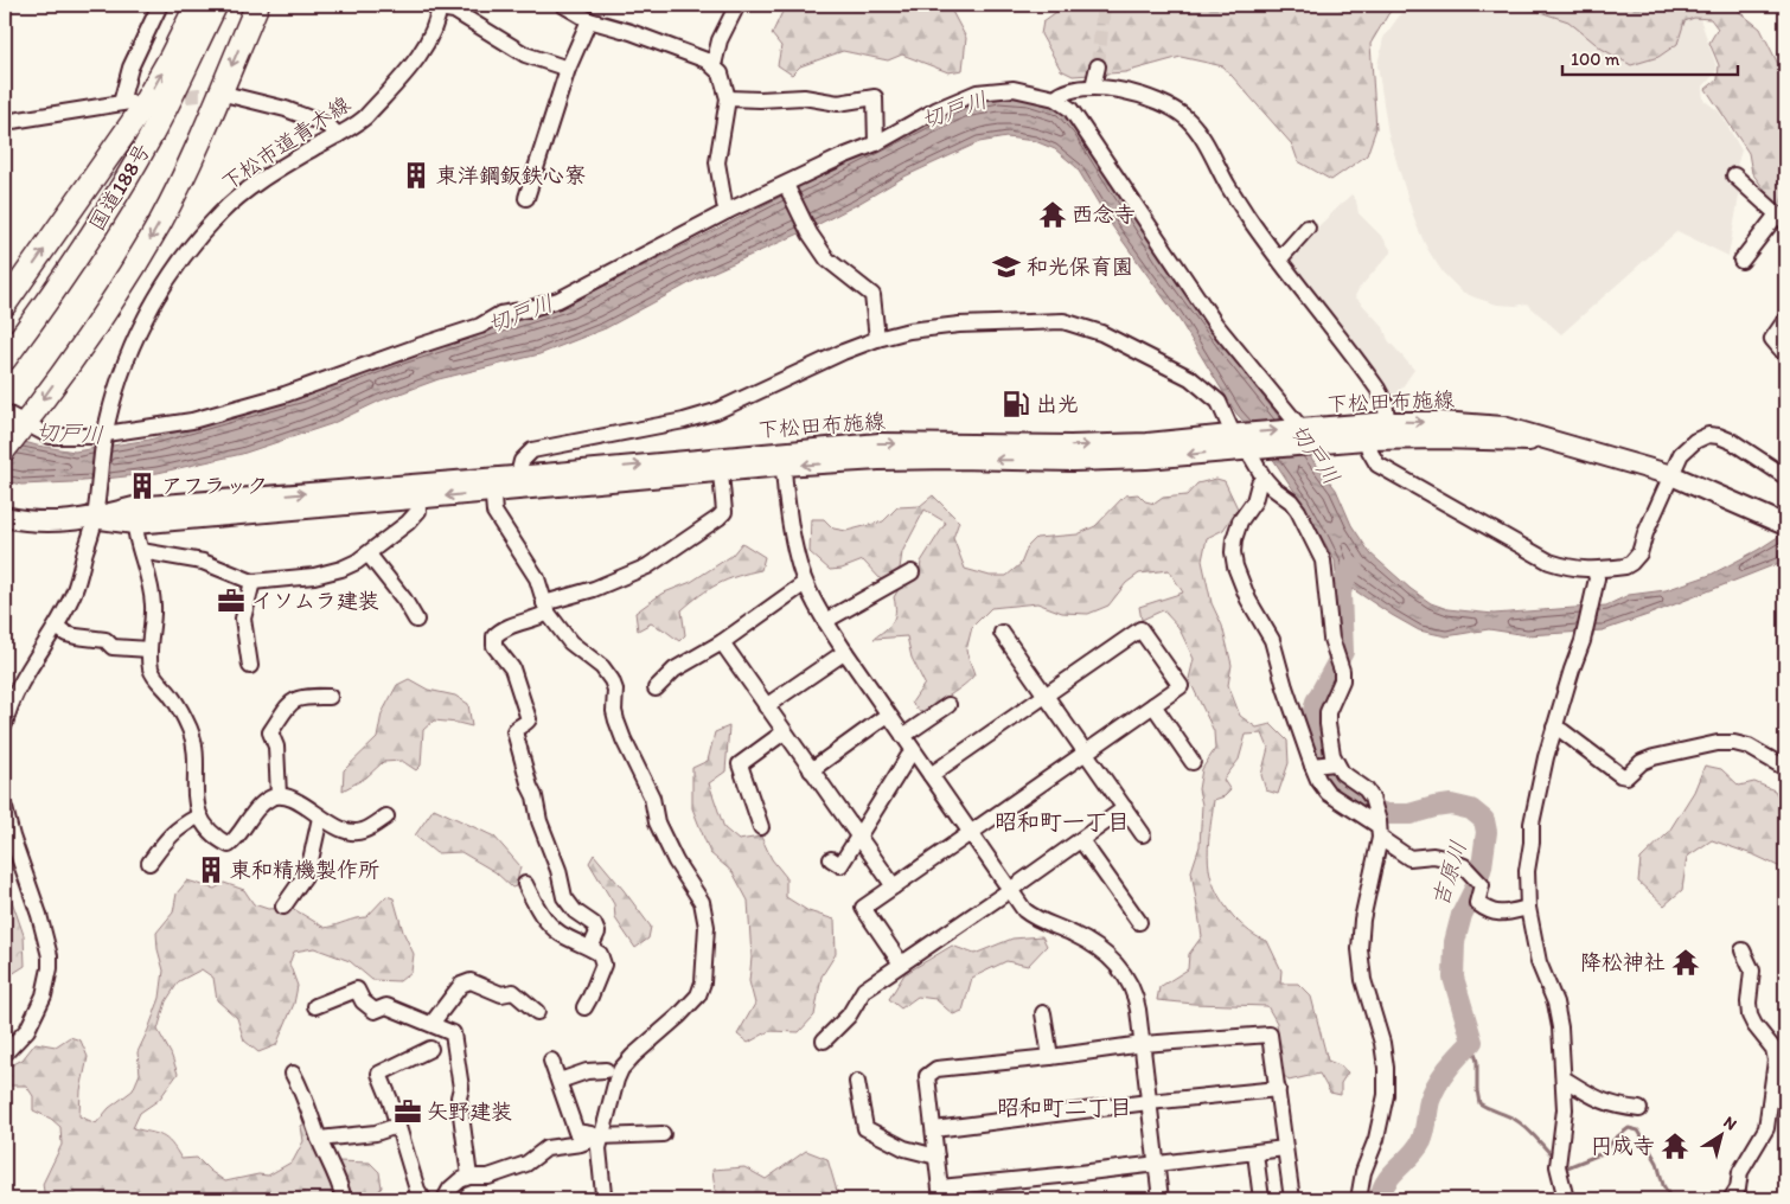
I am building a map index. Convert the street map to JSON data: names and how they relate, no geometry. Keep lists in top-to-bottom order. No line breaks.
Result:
{"streets":{"highway":["国道188号"],"main road":["下松田布施線"],"street":["下松市道青木線"]},"crossings":[["下松市道青木線","下松田布施線"]],"districts":["昭和町一丁目","昭和町二丁目"],"water":["切戸川","吉原川"],"places":{"building":["東洋鋼鈑鉄心寮","アフラック","東和精機製作所"],"temple":["西念寺","降松神社","円成寺"],"school or university":["和光保育園"],"fuel station":["出光"],"office":["イソムラ建装","矢野建装"]},"scale_bar":"100 m","north":"top right"}
